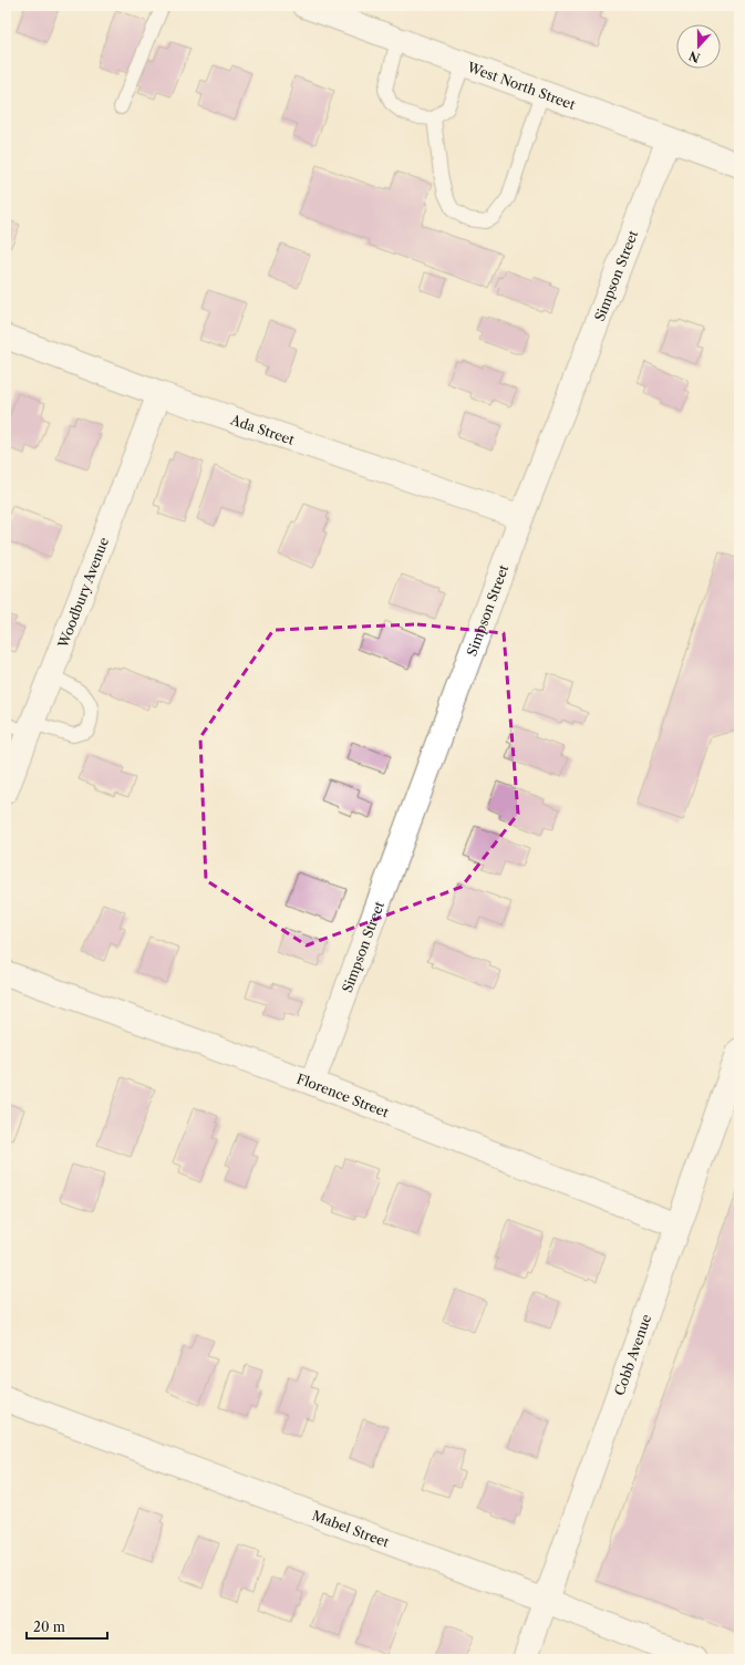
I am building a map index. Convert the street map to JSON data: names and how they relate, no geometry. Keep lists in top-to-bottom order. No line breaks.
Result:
{"streets":{"street":["West North Street","Simpson Street","Ada Street","Woodbury Avenue","Florence Street","Cobb Avenue","Mabel Street"]},"crossings":[["West North Street","Simpson Street"],["Simpson Street","Ada Street"],["Simpson Street","Florence Street"],["Ada Street","Woodbury Avenue"],["Florence Street","Cobb Avenue"],["Cobb Avenue","Mabel Street"]],"scale_bar":"20 m","north":"bottom"}
